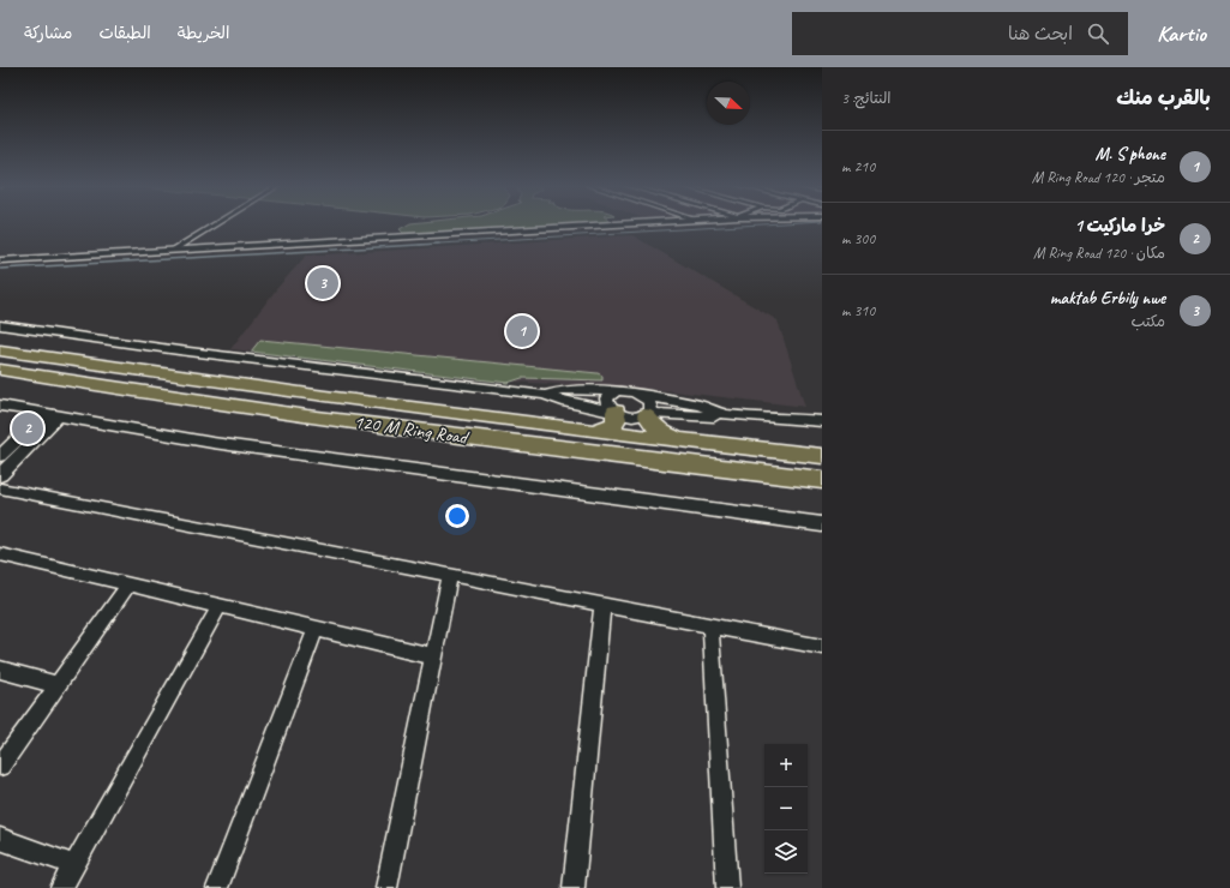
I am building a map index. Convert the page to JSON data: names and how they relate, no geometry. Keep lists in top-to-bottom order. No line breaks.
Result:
{"streets":{"highway":["120 M Ring Road"]},"north":"bottom right","page":{"header":"Kartio","search":"ابحث هنا","nav":["الخريطة","الطبقات","مشاركة"],"heading":["بالقرب منك","النتائج: 3"],"list":[{"mark":"1","name":"M. S phone","note":"متجر · 120 M Ring Road","value":"210 m"},{"mark":"2","name":"خرا ماركيت 1","note":"مكان · 120 M Ring Road","value":"300 m"},{"mark":"3","name":"maktab Erbily nwe","note":"مكتب","value":"310 m"}],"pins":["3","1","2"],"map_buttons":["+","−"]}}
